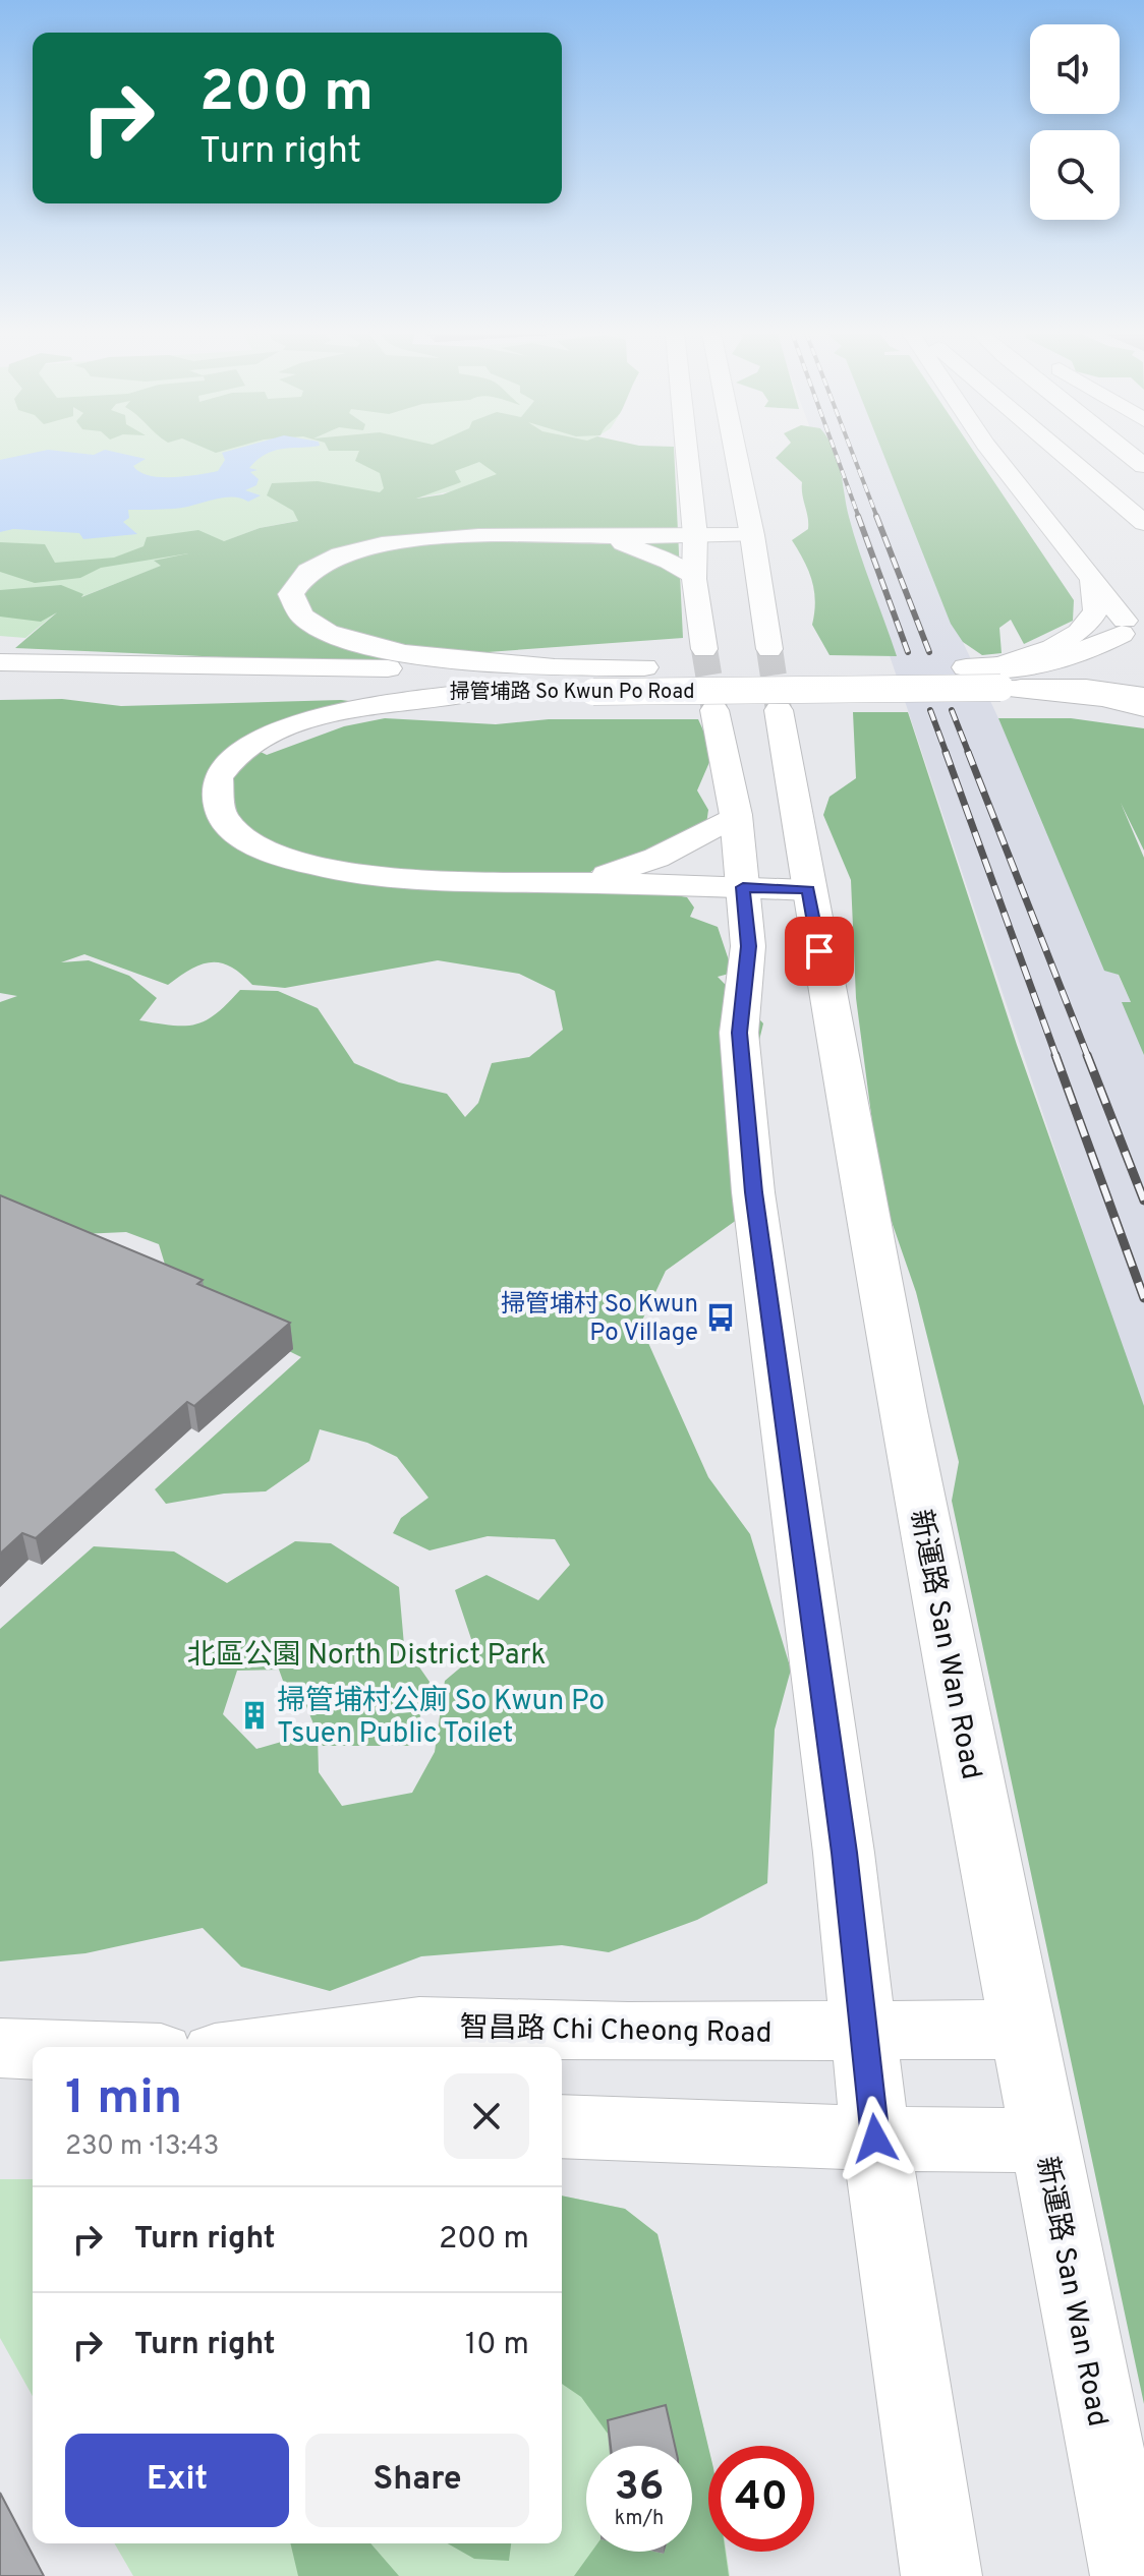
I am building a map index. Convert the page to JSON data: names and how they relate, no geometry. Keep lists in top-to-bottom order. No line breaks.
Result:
{"streets":{"main road":["掃管埔路 So Kwun Po Road","新運路 San Wan Road","智昌路 Chi Cheong Road"]},"crossings":[["新運路 San Wan Road","智昌路 Chi Cheong Road"]],"parks":["北區公園 North District Park"],"places":{"bus stop":["掃管埔村 So Kwun Po Village"],"building":["掃管埔村公廁 So Kwun Po Tsuen Public Toilet"]},"page":{"turn":["200 m","Turn right"],"heading":["1 min","230 m · 13:43"],"list":[{"name":"Turn right","value":"200 m"},{"name":"Turn right","value":"10 m"}],"buttons":["Exit","Share"],"speed":"36 km/h","limit":"40"}}
